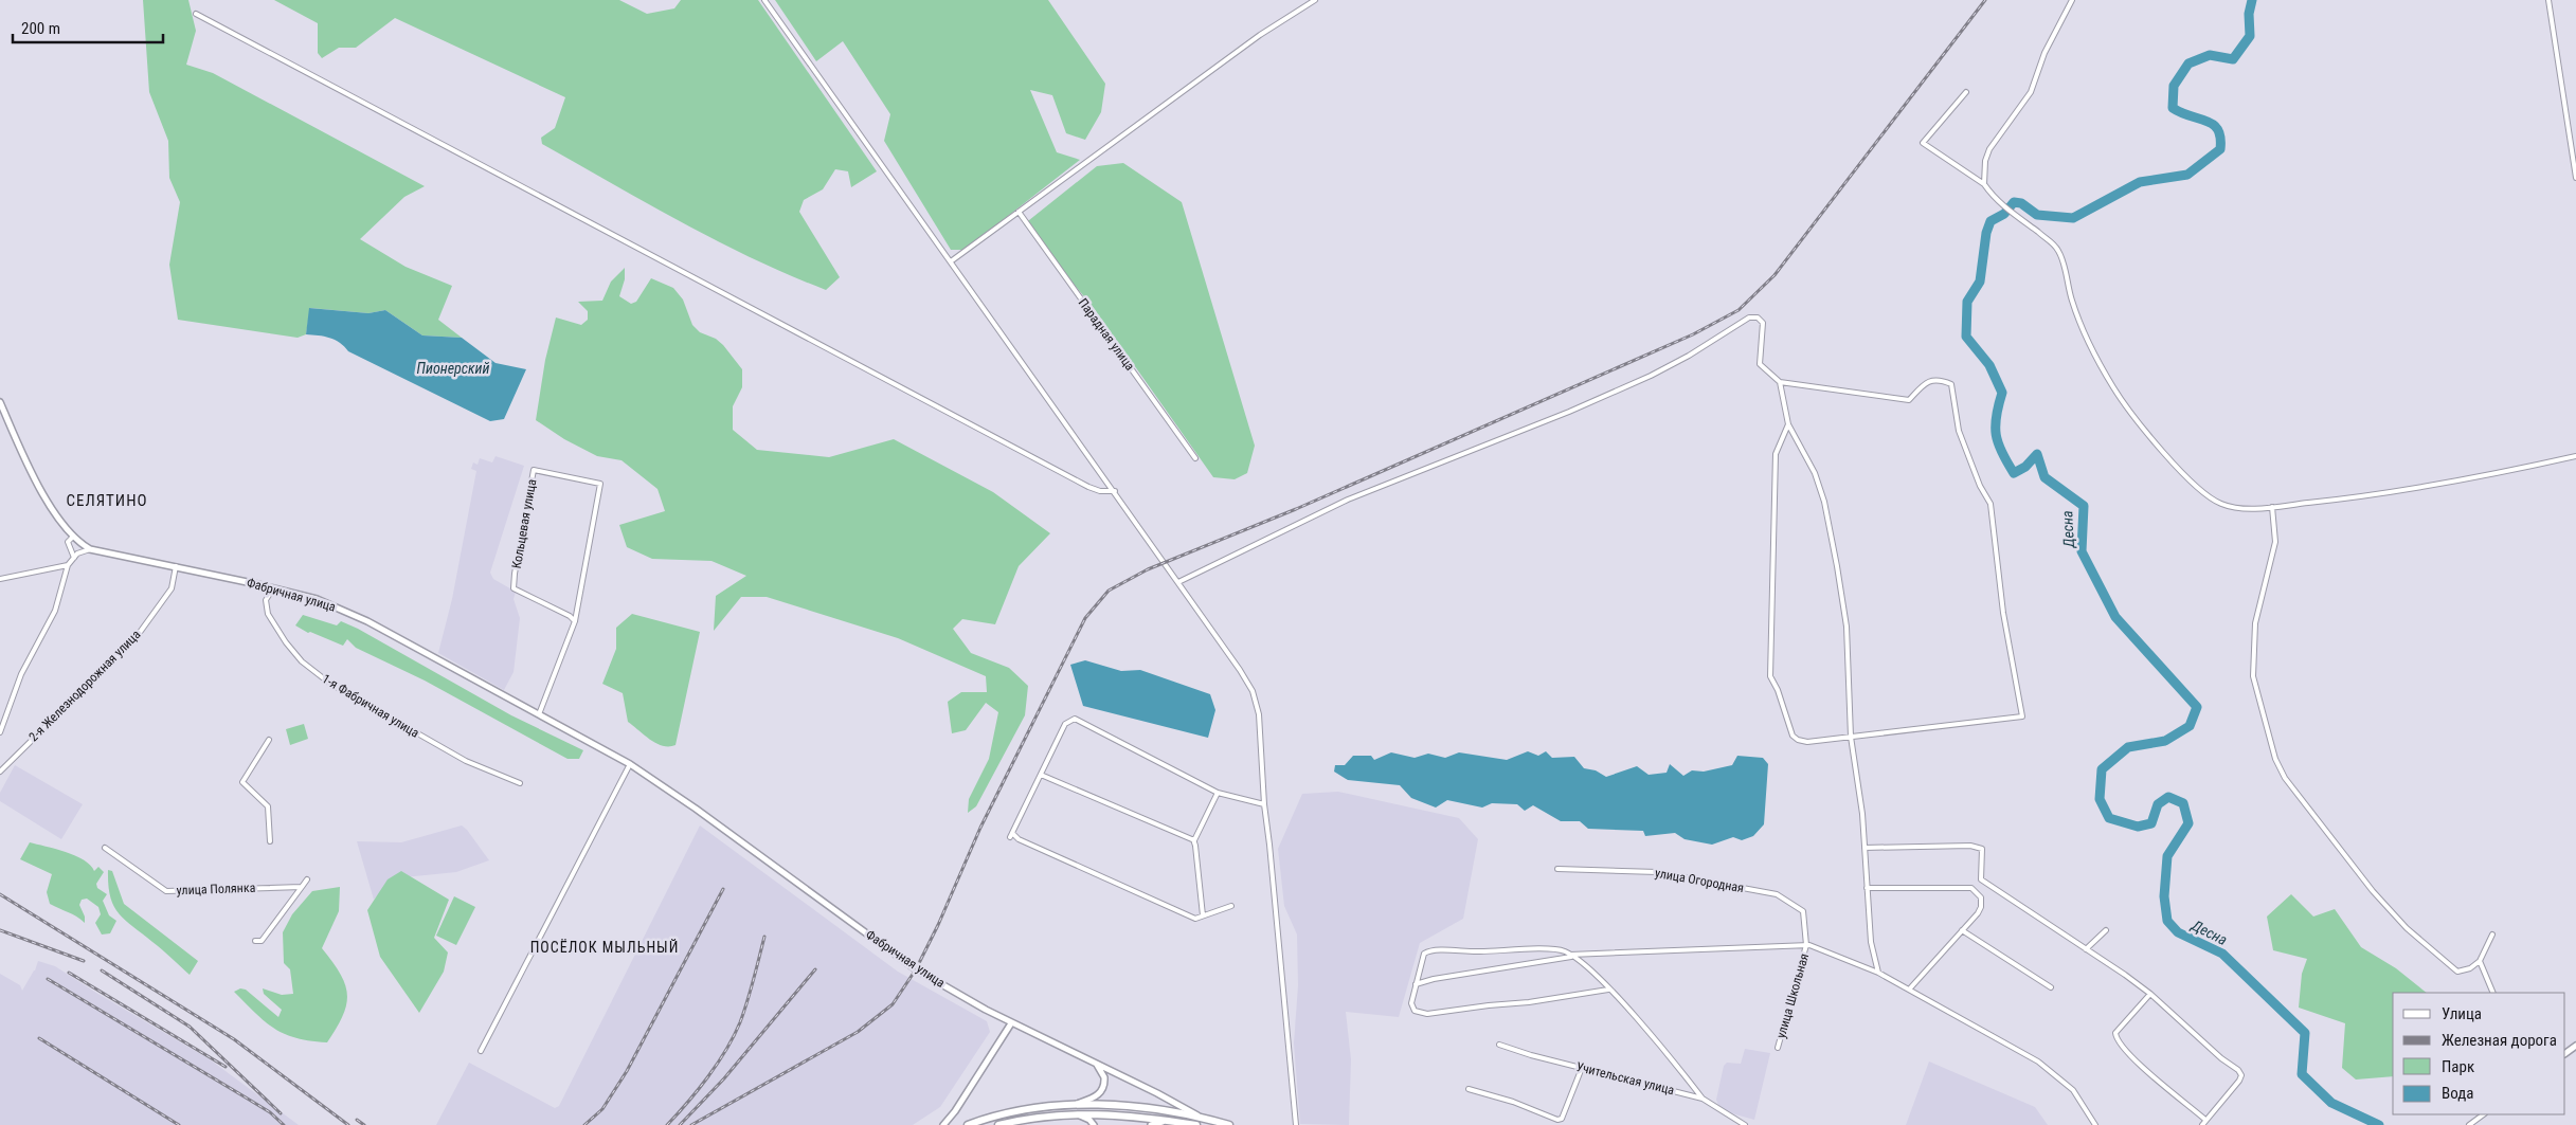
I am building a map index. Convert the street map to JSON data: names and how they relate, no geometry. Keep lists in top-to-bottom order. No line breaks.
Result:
{"streets":{"street":["Парадная улица","Кольцевая улица","Фабричная улица","2-я Железнодорожная улица","1-я Фабричная улица","улица Огородная","улица Полянка","улица Школьная","Учительская улица"]},"crossings":[["Кольцевая улица","Фабричная улица"],["Фабричная улица","2-я Железнодорожная улица"],["Фабричная улица","1-я Фабричная улица"],["улица Огородная","улица Школьная"]],"districts":["СЕЛЯТИНО","ПОСЁЛОК МЫЛЬНЫЙ"],"water":["Пионерский","Десна"],"legend":["Улица","Железная дорога","Парк","Вода"],"scale_bar":"200 m"}
